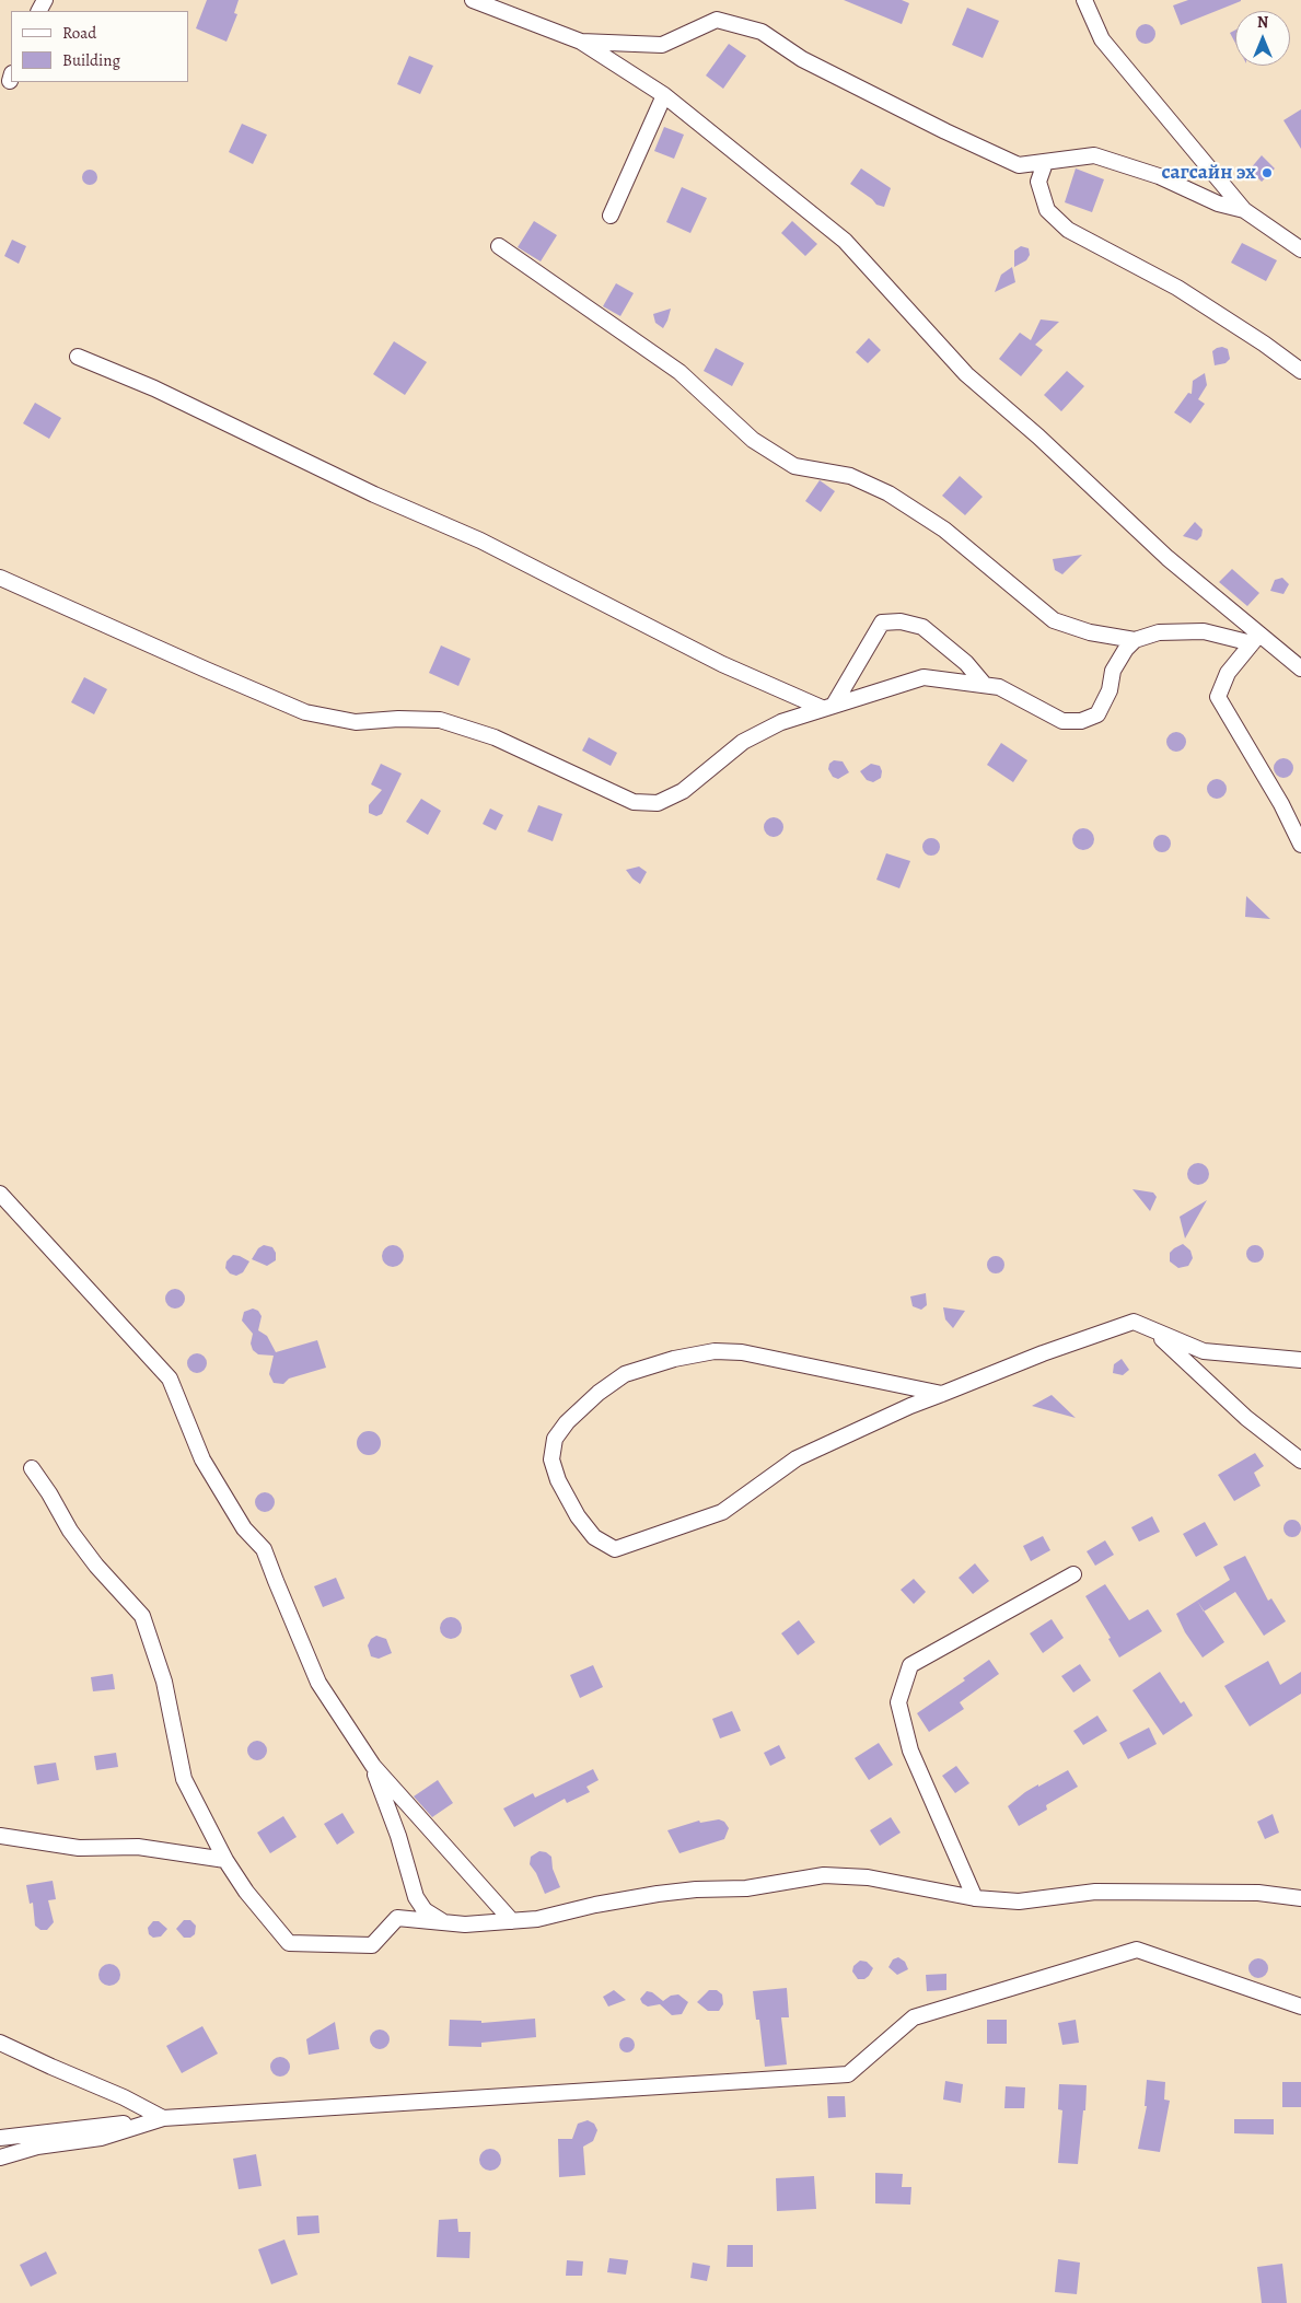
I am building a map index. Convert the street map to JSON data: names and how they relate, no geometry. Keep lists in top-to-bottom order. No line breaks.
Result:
{"places":["сагсайн эх"],"legend":["Road","Building"],"north":"top"}
